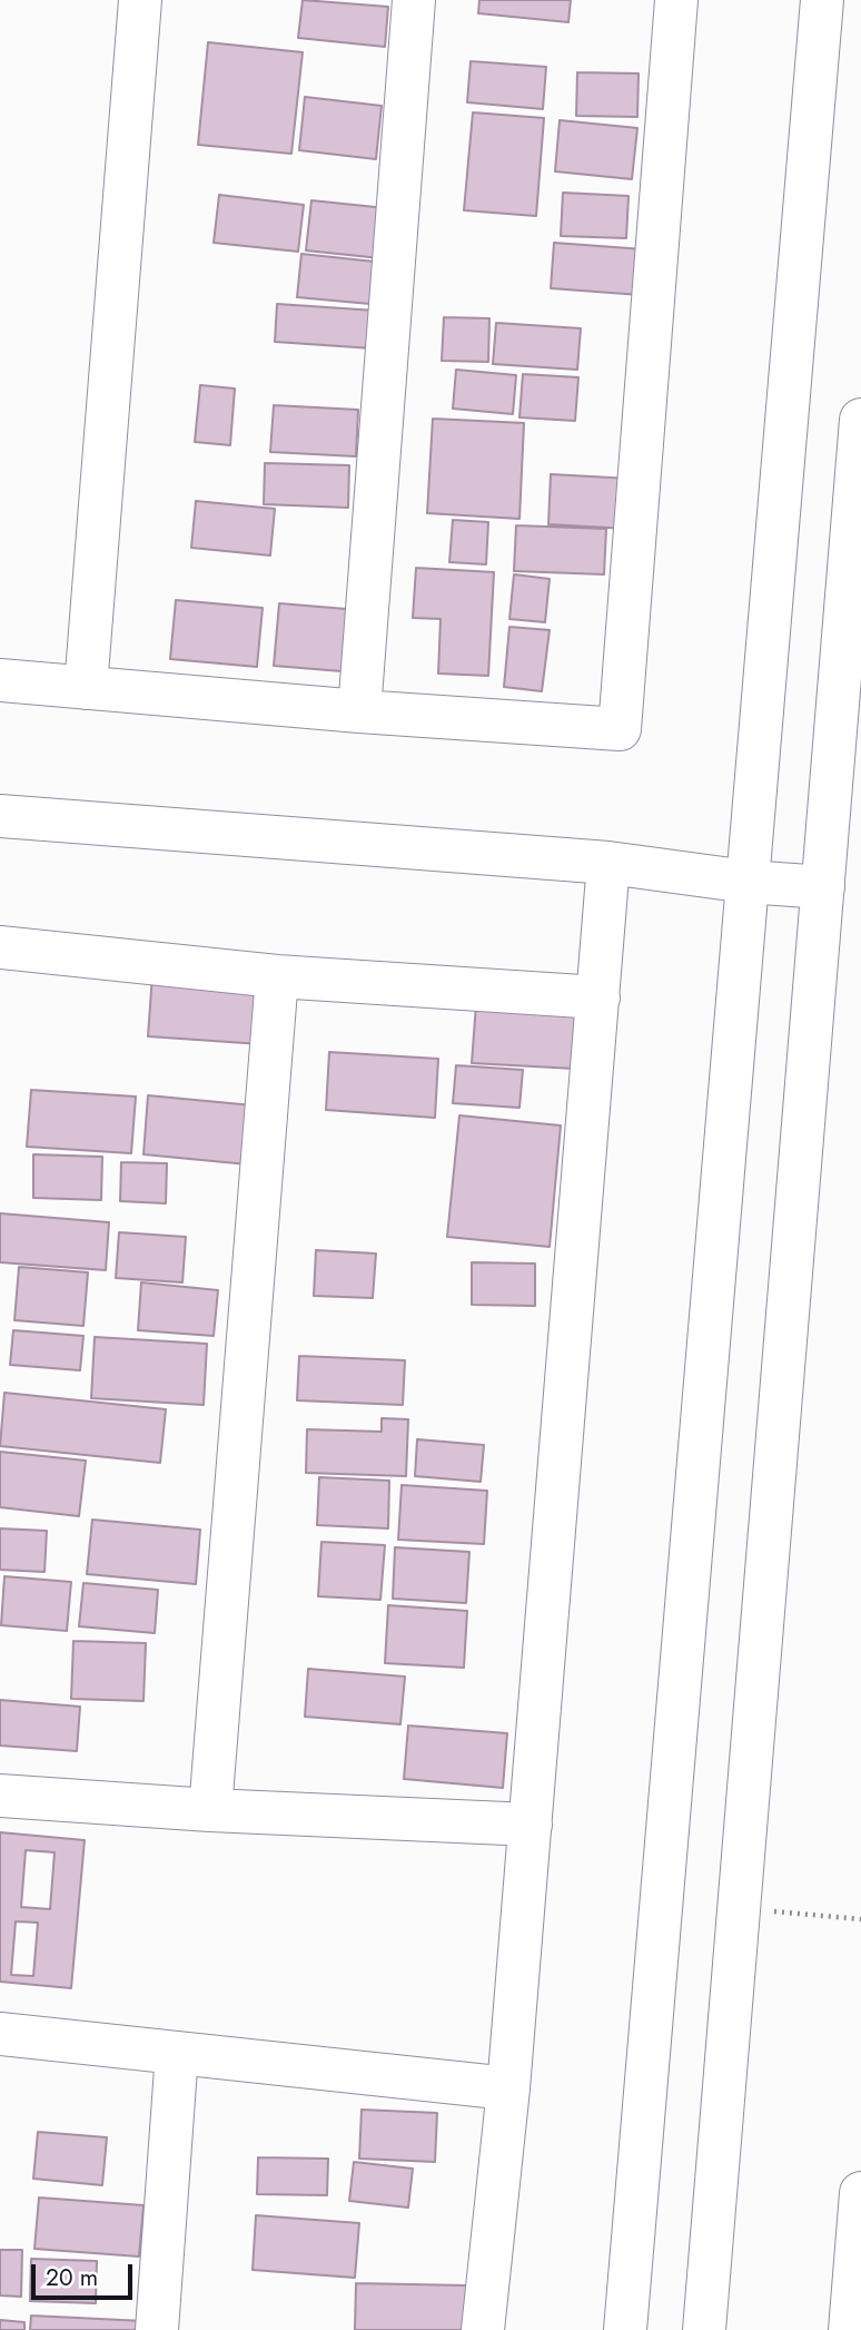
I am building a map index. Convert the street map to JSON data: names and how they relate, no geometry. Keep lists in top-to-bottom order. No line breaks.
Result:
{"scale_bar":"20 m"}
